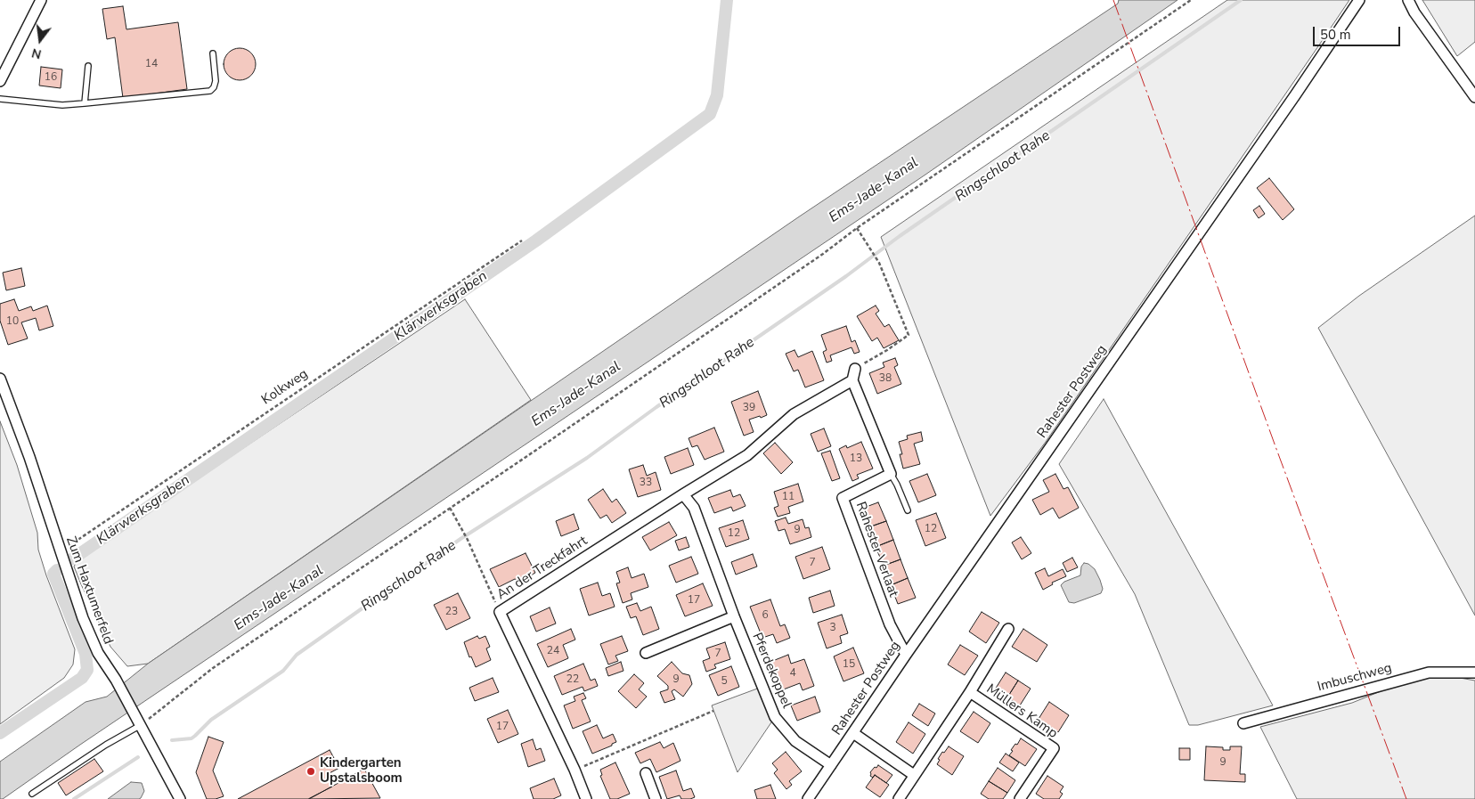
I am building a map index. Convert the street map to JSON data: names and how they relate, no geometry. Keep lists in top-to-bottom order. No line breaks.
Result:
{"streets":{"street":["Rahester Postweg","Rahester Verlaat","An der Treckfahrt","Zum Haxtumerfeld","Pferdekoppel","Imbuschweg","Müllers Kamp"],"path":["Kolkweg"]},"crossings":[["Kolkweg","Zum Haxtumerfeld"],["Rahester Postweg","Rahester Verlaat"],["Rahester Postweg","Pferdekoppel"],["An der Treckfahrt","Pferdekoppel"]],"water":["Ringschloot Rahe","Ems-Jade-Kanal","Klärwerksgraben"],"places":["Kindergarten Upstalsboom"],"house_numbers":["14","16","10","38","39","13","33","11","12","9","12","7","17","23","6","3","24","7","15","4","22","9","5","17","9"],"scale_bar":"50 m","north":"bottom"}
